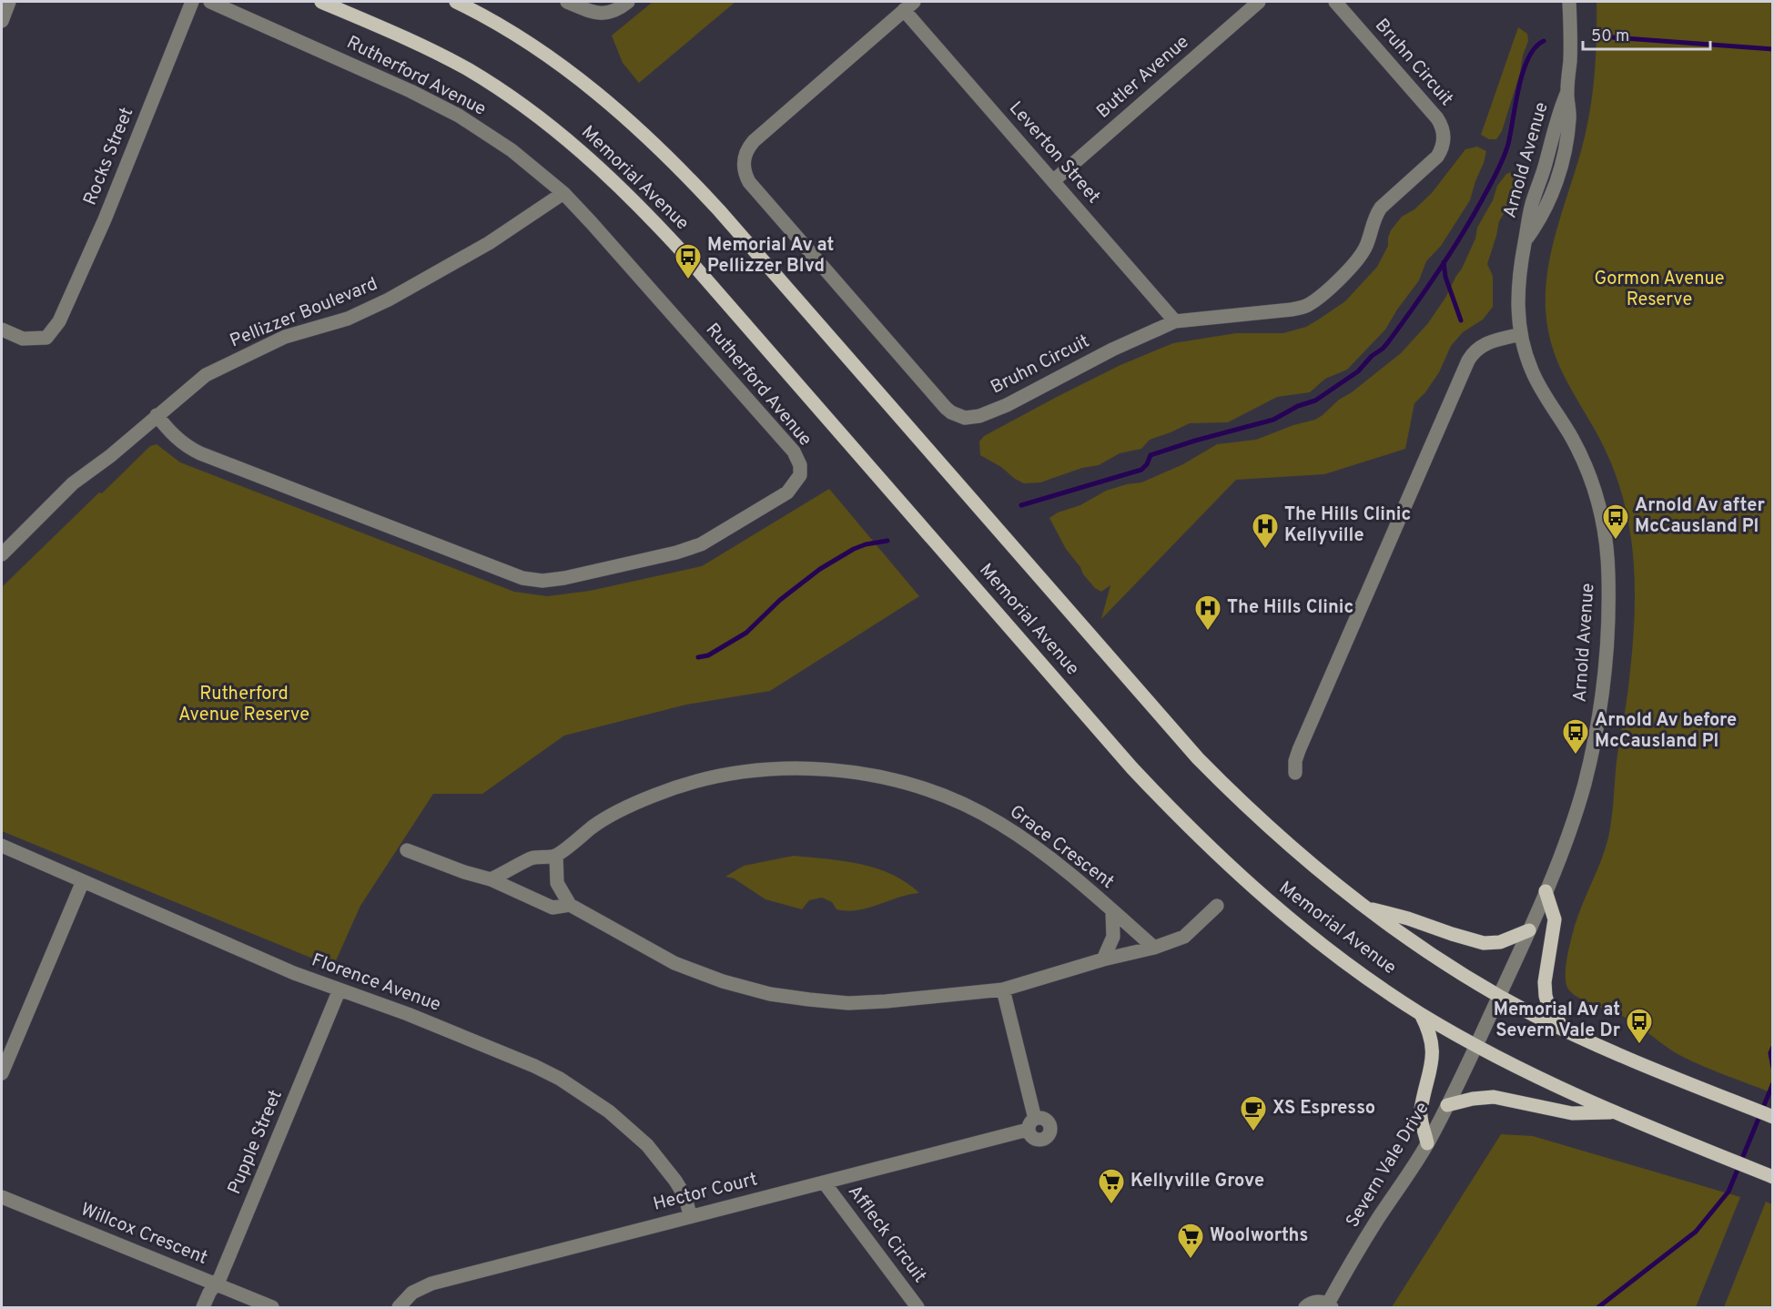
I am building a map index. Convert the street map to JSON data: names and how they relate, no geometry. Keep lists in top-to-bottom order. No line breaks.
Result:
{"streets":{"main road":["Memorial Avenue"],"street":["Bruhn Circuit","Rutherford Avenue","Butler Avenue","Leverton Street","Rocks Street","Arnold Avenue","Pellizzer Boulevard","Grace Crescent","Florence Avenue","Pupple Street","Severn Vale Drive","Hector Court","Willcox Crescent","Affleck Circuit"]},"crossings":[["Bruhn Circuit","Leverton Street"],["Rutherford Avenue","Pellizzer Boulevard"],["Butler Avenue","Leverton Street"],["Arnold Avenue","Memorial Avenue"],["Arnold Avenue","Severn Vale Drive"],["Memorial Avenue","Severn Vale Drive"],["Florence Avenue","Pupple Street"],["Florence Avenue","Hector Court"],["Pupple Street","Willcox Crescent"],["Hector Court","Affleck Circuit"]],"parks":["Gormon Avenue Reserve","Rutherford Avenue Reserve"],"places":{"bus stop":["Memorial Av at Pellizzer Blvd","Arnold Av after McCausland Pl","Arnold Av before McCausland Pl","Memorial Av at Severn Vale Dr"],"hospital":["The Hills Clinic Kellyville","The Hills Clinic"],"cafe":["XS Espresso"],"supermarket":["Kellyville Grove","Woolworths"]},"scale_bar":"50 m"}
